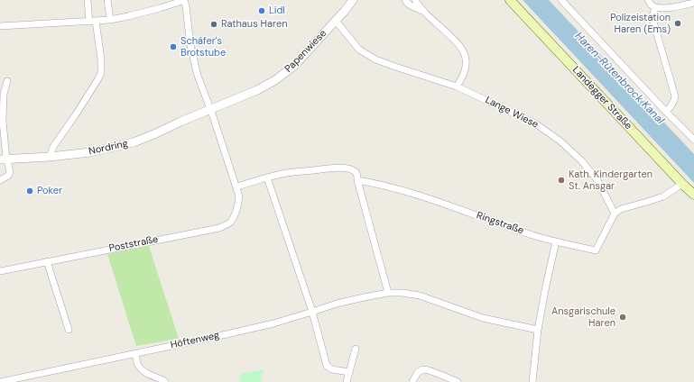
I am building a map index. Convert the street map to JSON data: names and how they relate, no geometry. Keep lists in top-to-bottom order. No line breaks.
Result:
{"streets":{"main road":["Landegger Straße"],"street":["Papenwiese","Lange Wiese","Nordring","Ringstraße","Poststraße","Höftenweg"]},"crossings":[["Papenwiese","Lange Wiese"],["Papenwiese","Nordring"],["Lange Wiese","Ringstraße"]],"water":["Haren-Rütenbrock Kanal"],"places":["Lidl","Polizeistation Haren (Ems)","Rathaus Haren","Schäfer's Brotstube","Kath. Kindergarten St. Ansgar","Poker","Ansgarischule Haren"]}
